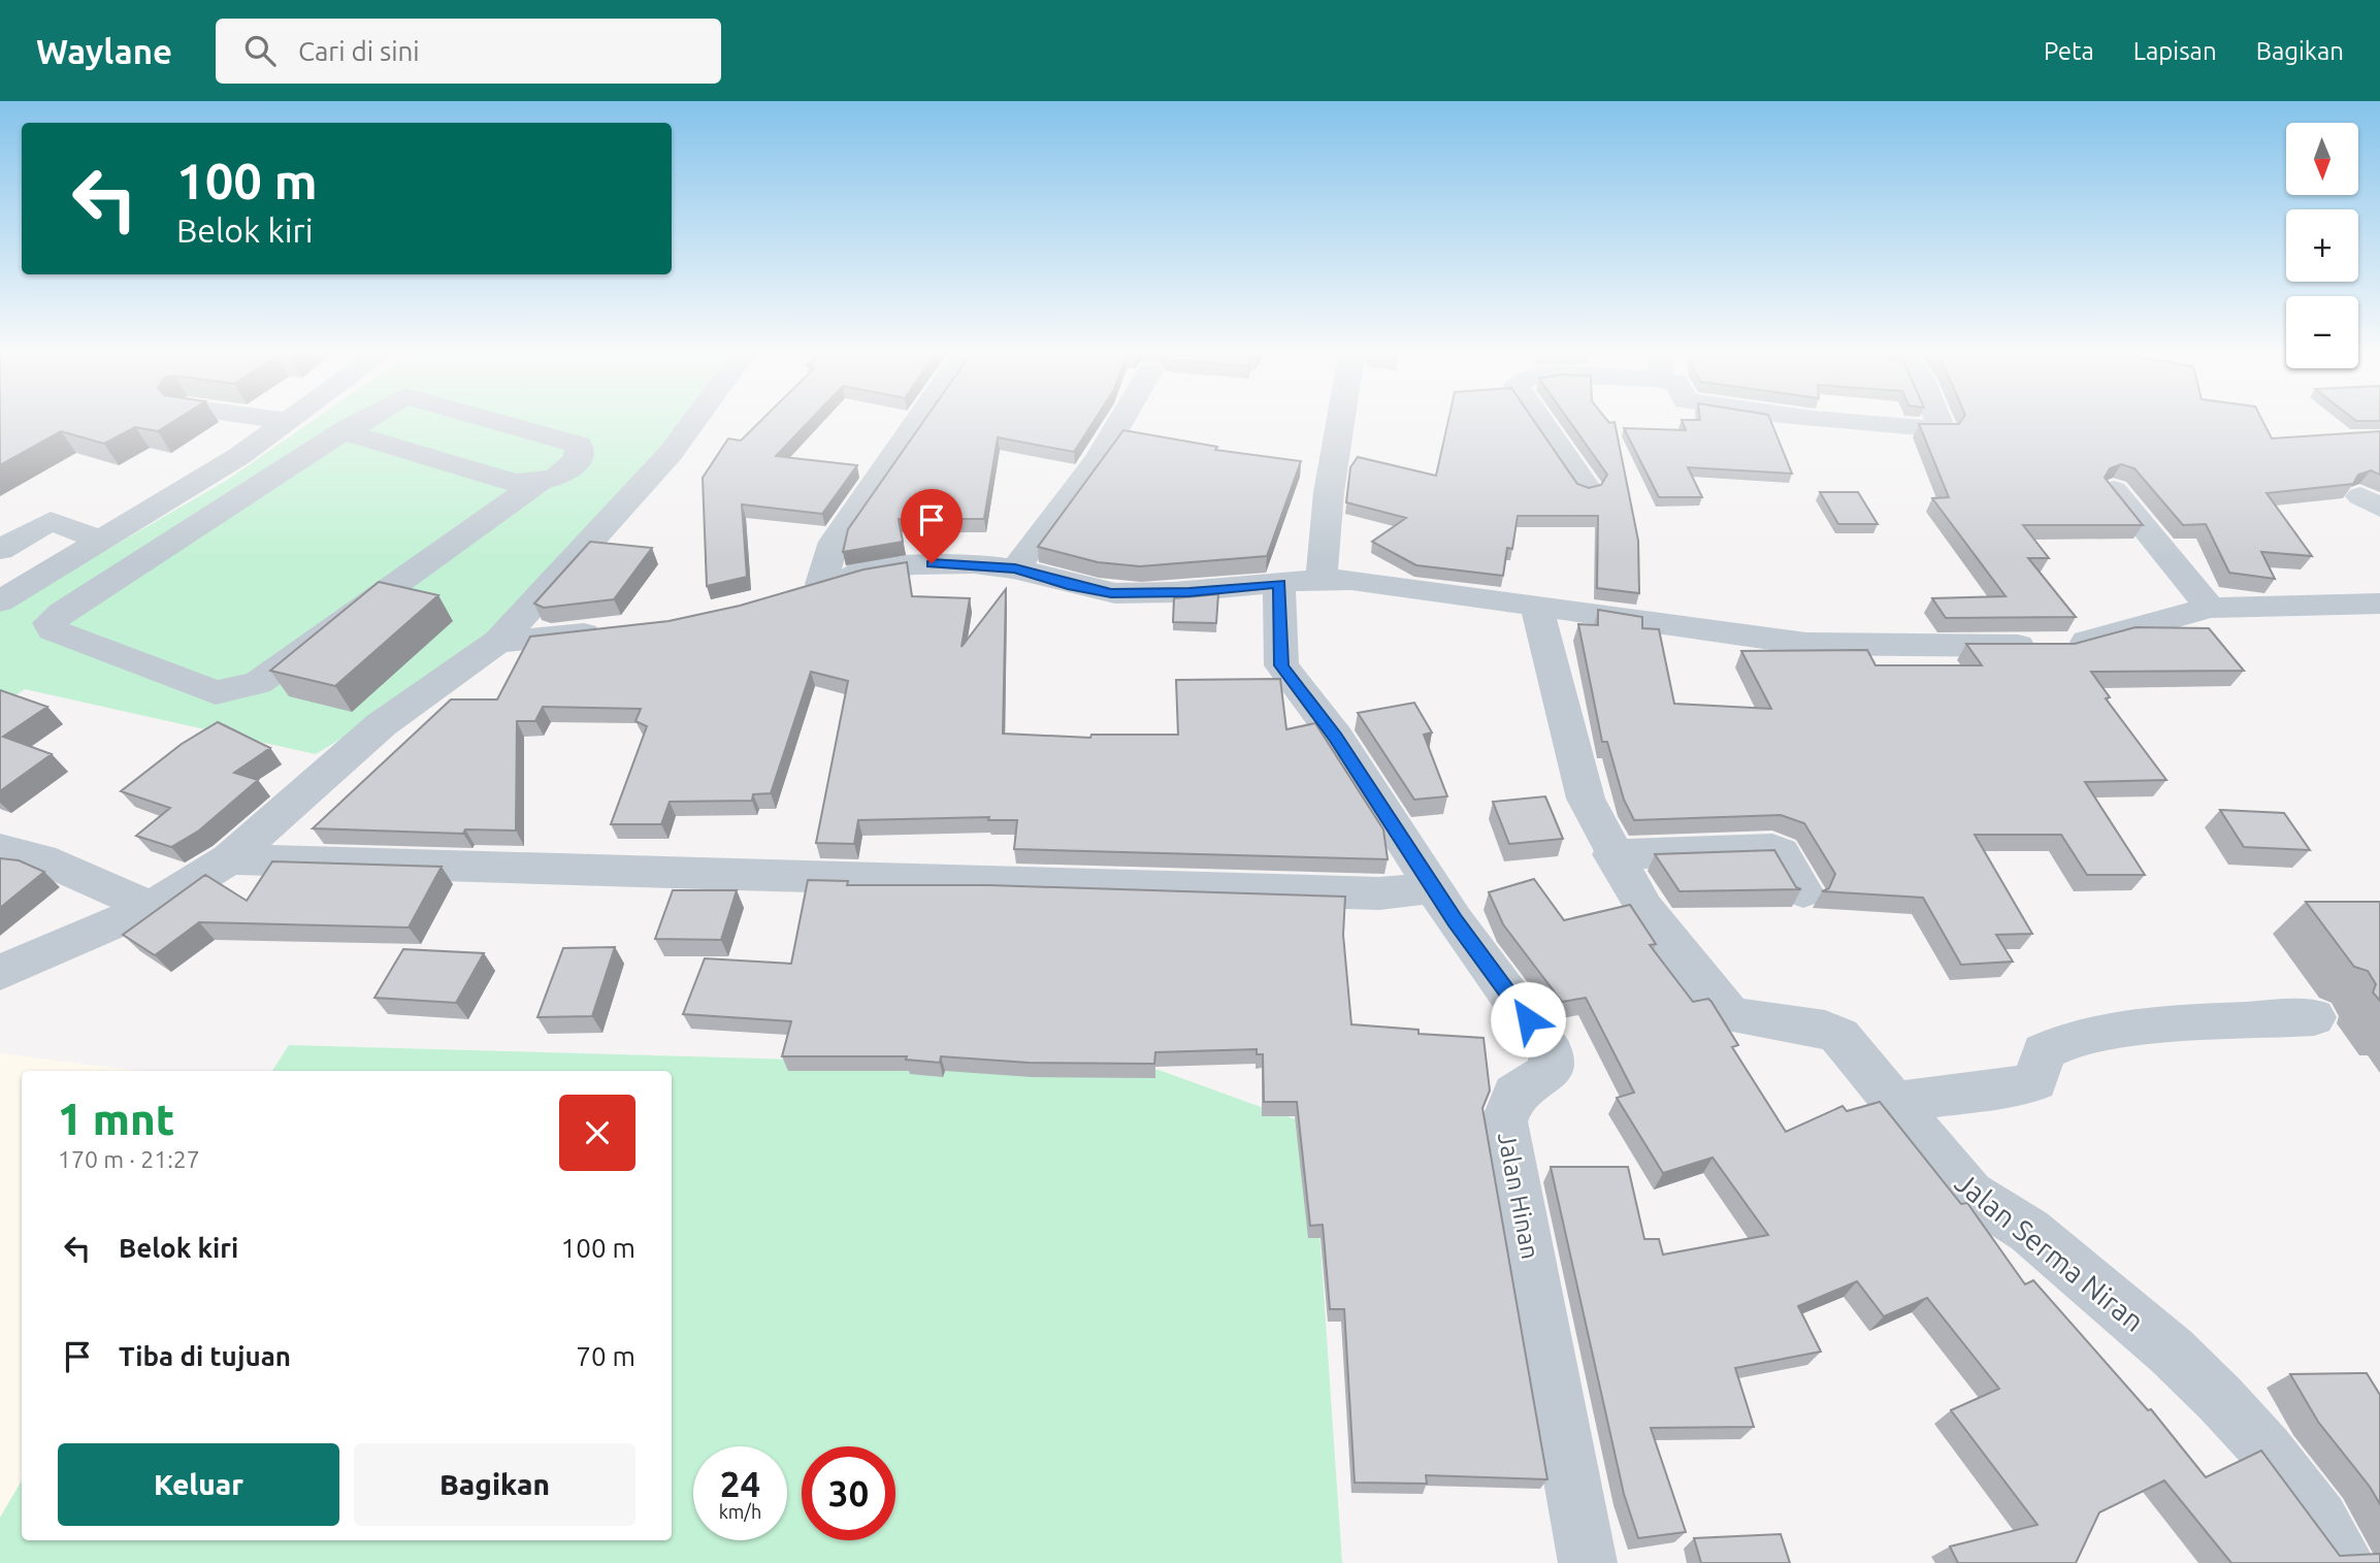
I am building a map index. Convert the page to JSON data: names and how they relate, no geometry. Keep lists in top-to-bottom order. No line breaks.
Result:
{"streets":{"street":["Jalan Hinan","Jalan Serma Niran"]},"north":"bottom","page":{"header":"Waylane","search":"Cari di sini","nav":["Peta","Lapisan","Bagikan"],"map_buttons":["+","−"],"turn":["100 m","Belok kiri"],"heading":["1 mnt","170 m · 21:27"],"list":[{"name":"Belok kiri","value":"100 m"},{"name":"Tiba di tujuan","value":"70 m"}],"buttons":["Keluar","Bagikan"],"speed":"24 km/h","limit":"30"}}
